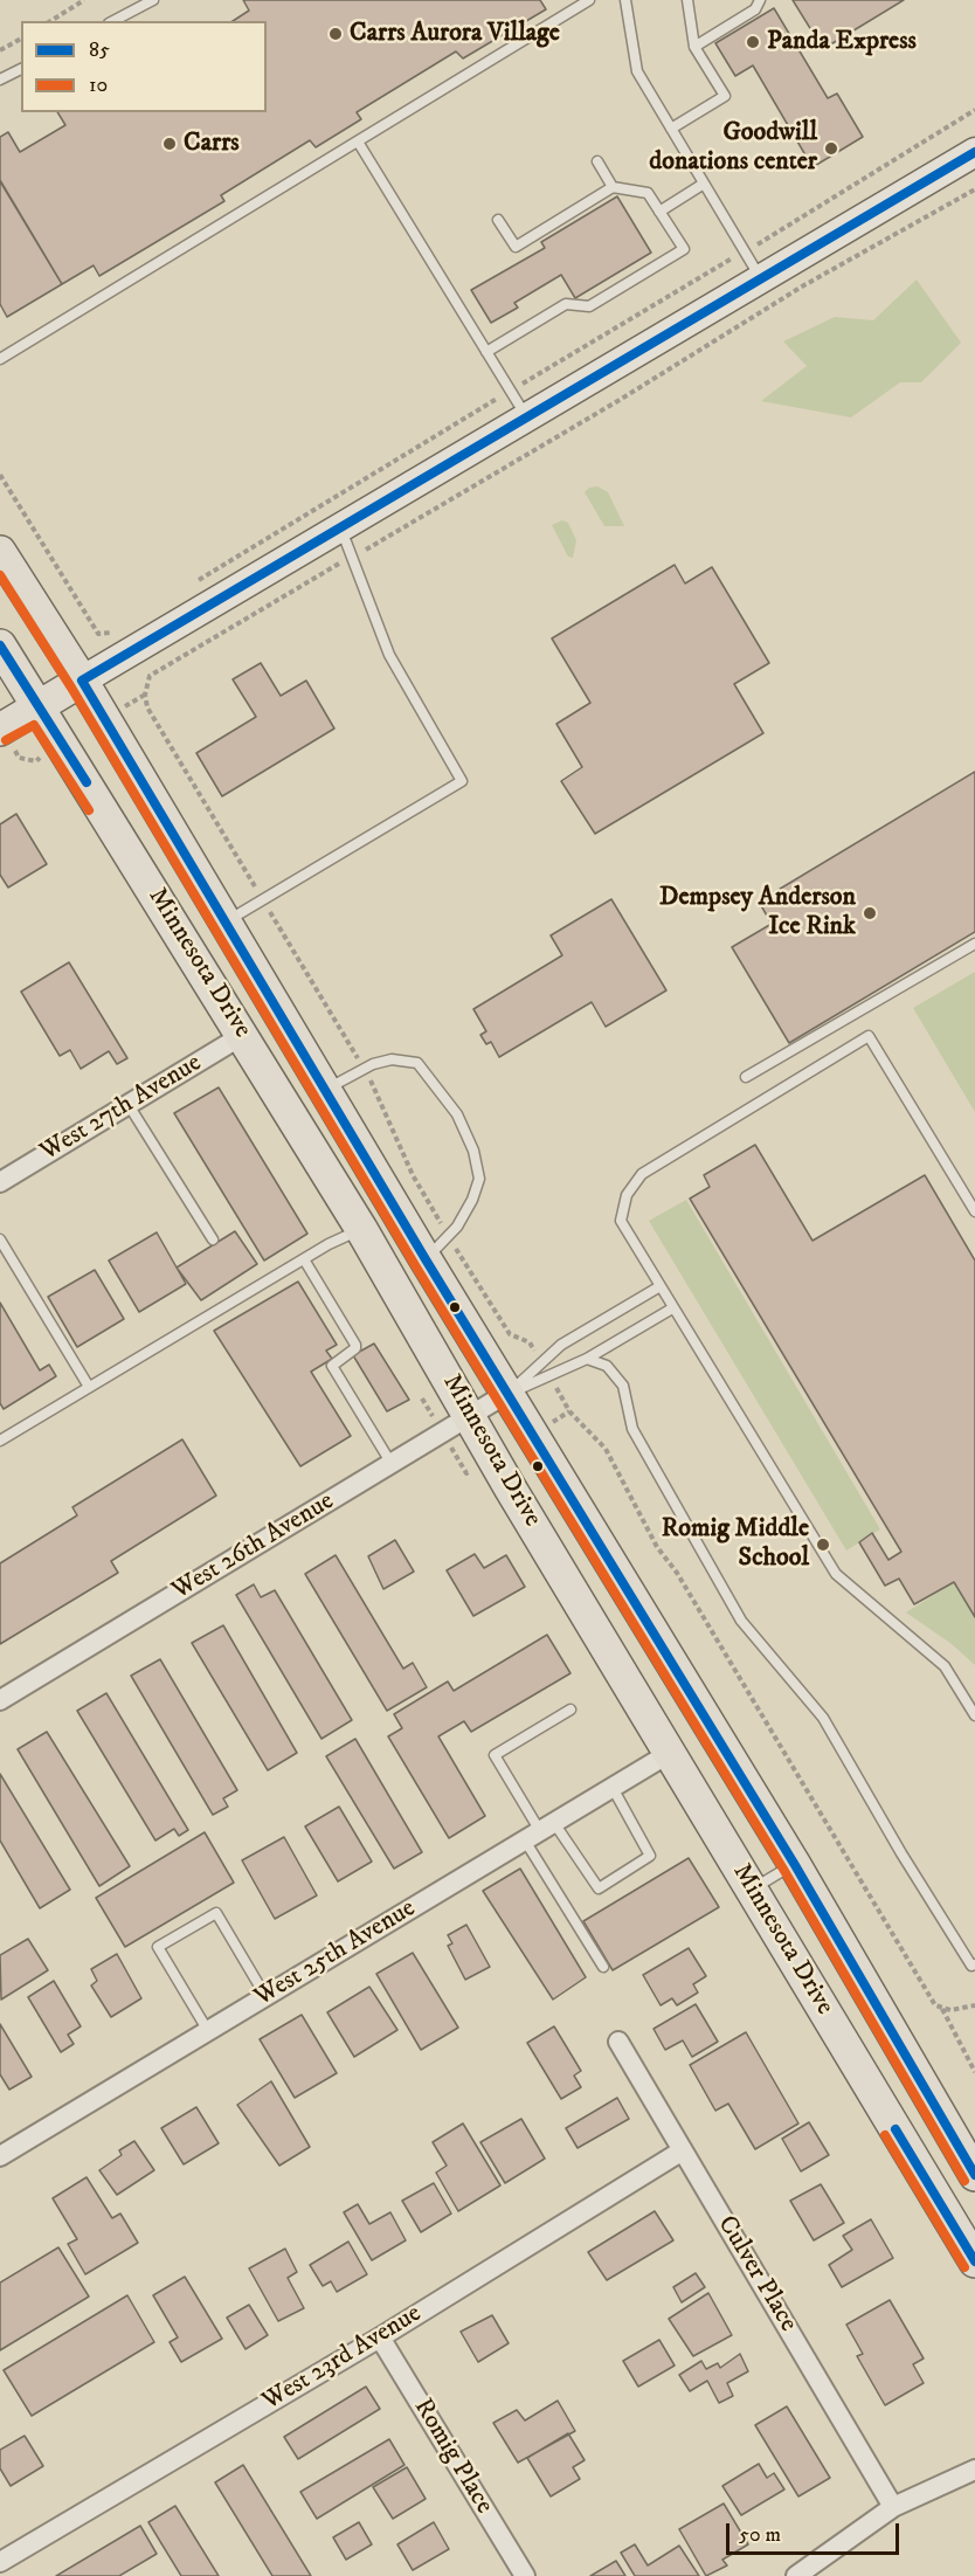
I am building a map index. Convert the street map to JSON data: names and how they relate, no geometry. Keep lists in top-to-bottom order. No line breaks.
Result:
{"streets":{"main road":["Minnesota Drive"],"street":["West 27th Avenue","West 26th Avenue","West 25th Avenue","Culver Place","West 23rd Avenue","Romig Place"]},"crossings":[["Minnesota Drive","West 27th Avenue"],["Minnesota Drive","West 26th Avenue"],["Minnesota Drive","West 25th Avenue"],["Culver Place","West 23rd Avenue"],["West 23rd Avenue","Romig Place"]],"places":["Carrs Aurora Village","Panda Express","Carrs","Goodwill donations center","Dempsey Anderson Ice Rink","Romig Middle School"],"lines":["transit line 85","transit line 10"],"legend":["85","10"],"scale_bar":"50 m"}
